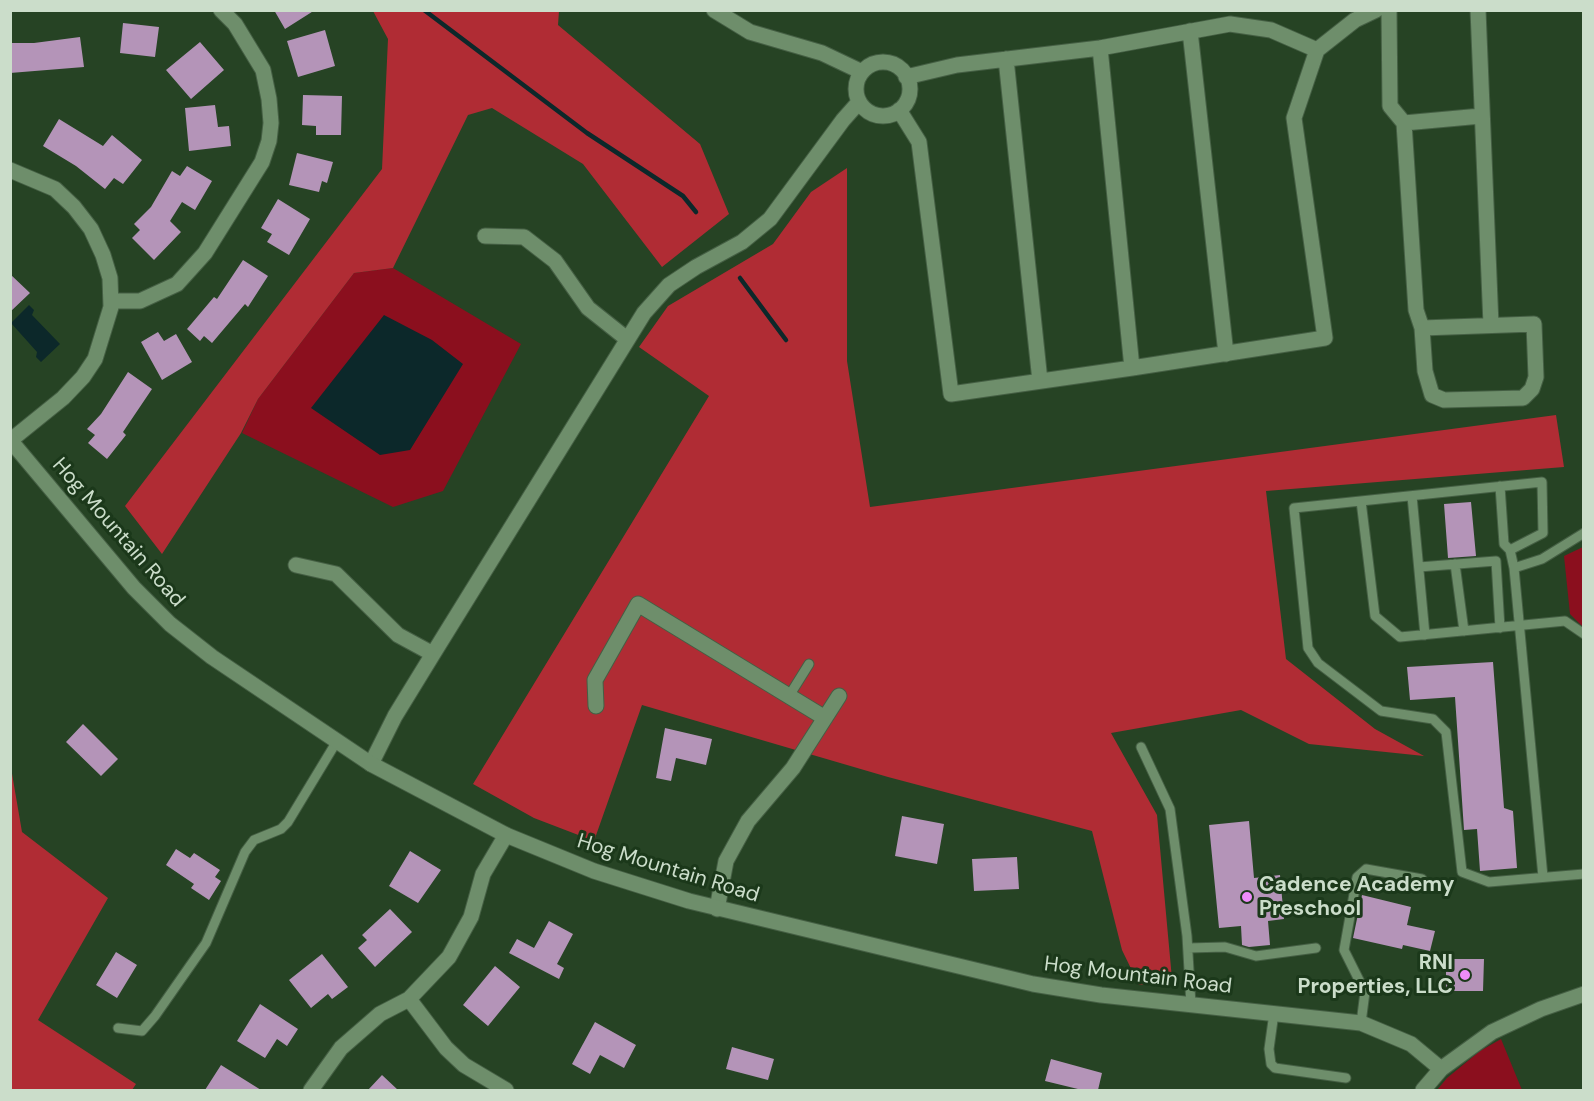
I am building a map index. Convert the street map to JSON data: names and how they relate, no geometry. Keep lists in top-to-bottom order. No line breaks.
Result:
{"streets":{"street":["Hog Mountain Road"]},"places":["Cadence Academy Preschool","RNI Properties, LLC"]}
